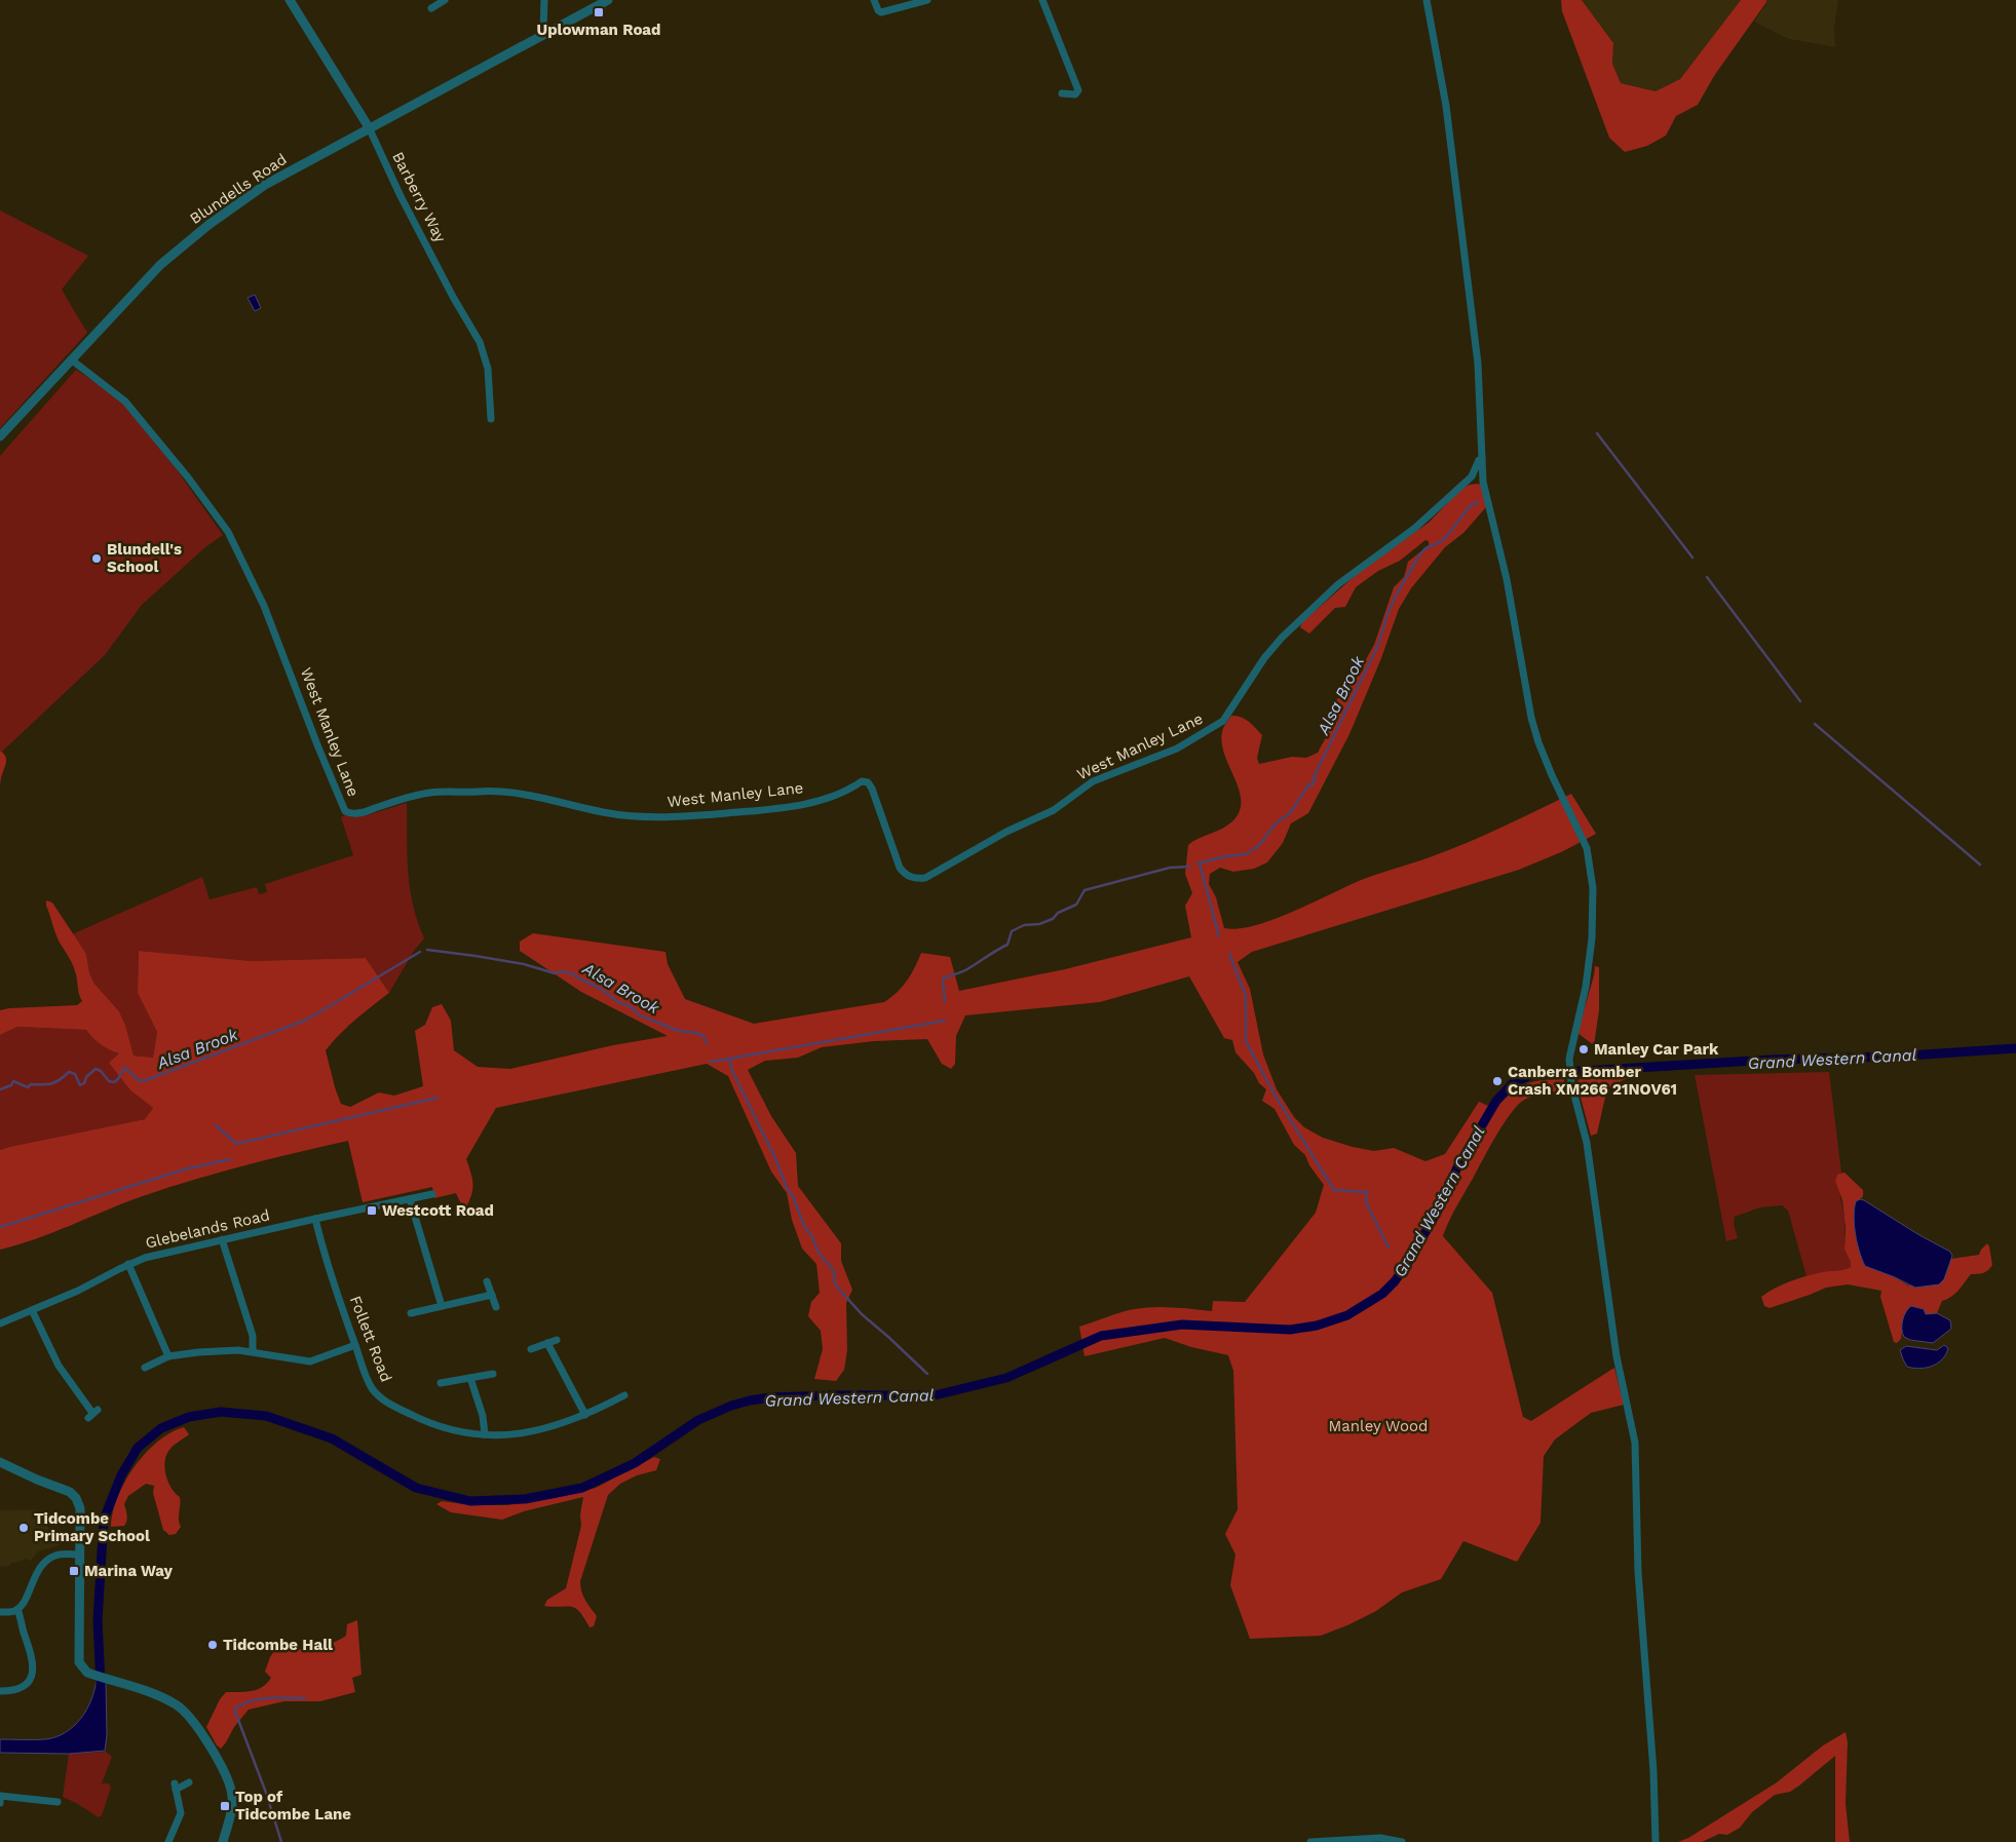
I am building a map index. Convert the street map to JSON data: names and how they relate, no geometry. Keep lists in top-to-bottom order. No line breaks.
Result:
{"streets":{"street":["Blundells Road","Barberry Way","West Manley Lane","Glebelands Road","Follett Road"]},"crossings":[["Blundells Road","Barberry Way"],["Blundells Road","West Manley Lane"],["Glebelands Road","Follett Road"]],"water":["Alsa Brook","Grand Western Canal"],"parks":["Manley Wood"],"places":{"transit":["Uplowman Road","Westcott Road","Marina Way","Top of Tidcombe Lane"],"other":["Blundell's School","Manley Car Park","Canberra Bomber Crash XM266 21NOV61","Tidcombe Primary School","Tidcombe Hall"]}}
